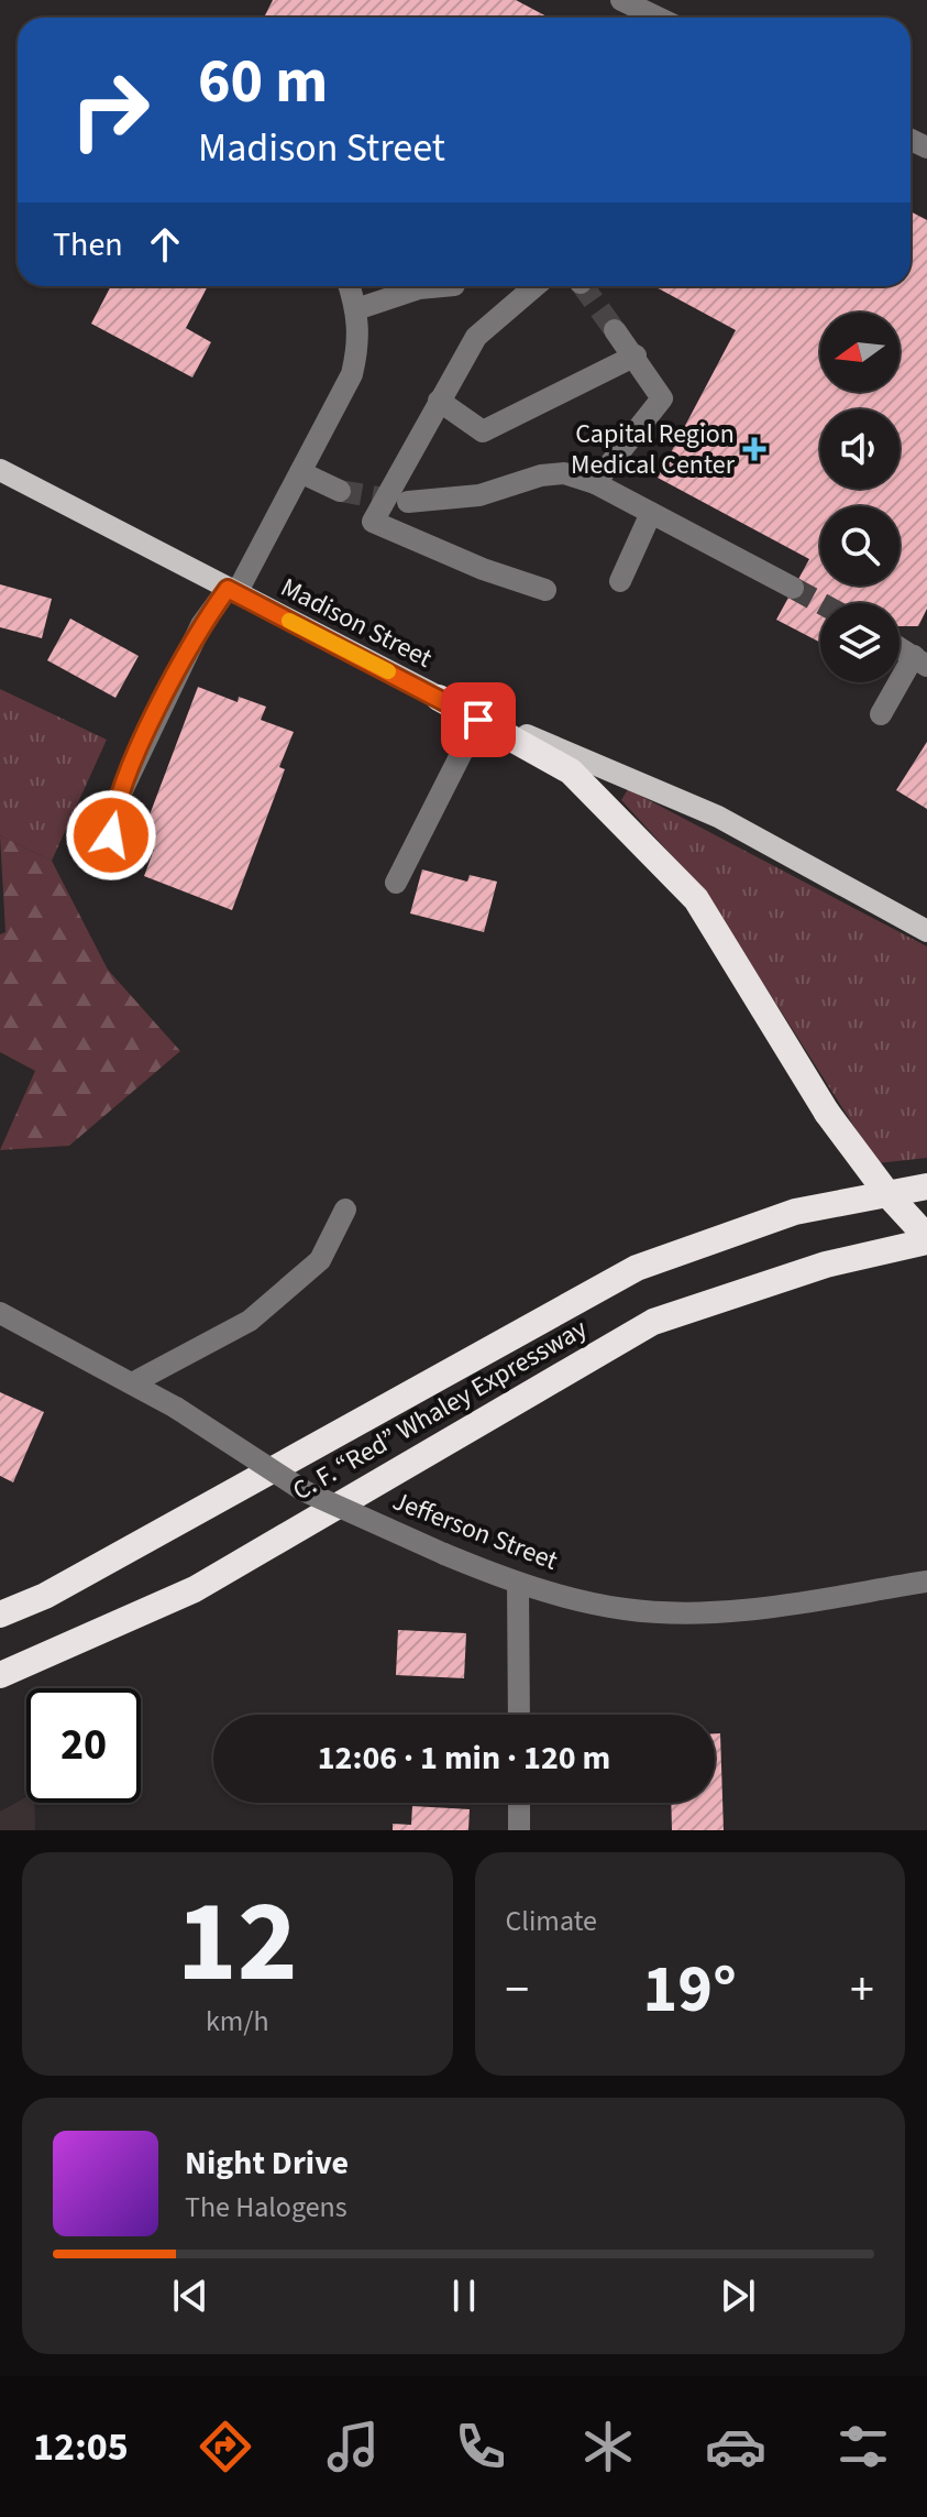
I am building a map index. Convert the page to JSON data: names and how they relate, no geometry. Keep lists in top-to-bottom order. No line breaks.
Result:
{"streets":{"highway":["C. F. “Red” Whaley Expressway"],"main road":["Madison Street"],"street":["Jefferson Street"]},"places":{"health":["Capital Region Medical Center"]},"north":"left","page":{"turn":["60 m","Madison Street"],"then":"Then","limit":"20","trip":"12:06 · 1 min · 120 m","tile":[["12","km/h"],"Climate"],"heat":["−","19°","+"],"song":["Night Drive","The Halogens"],"tabs":"12:05"}}
